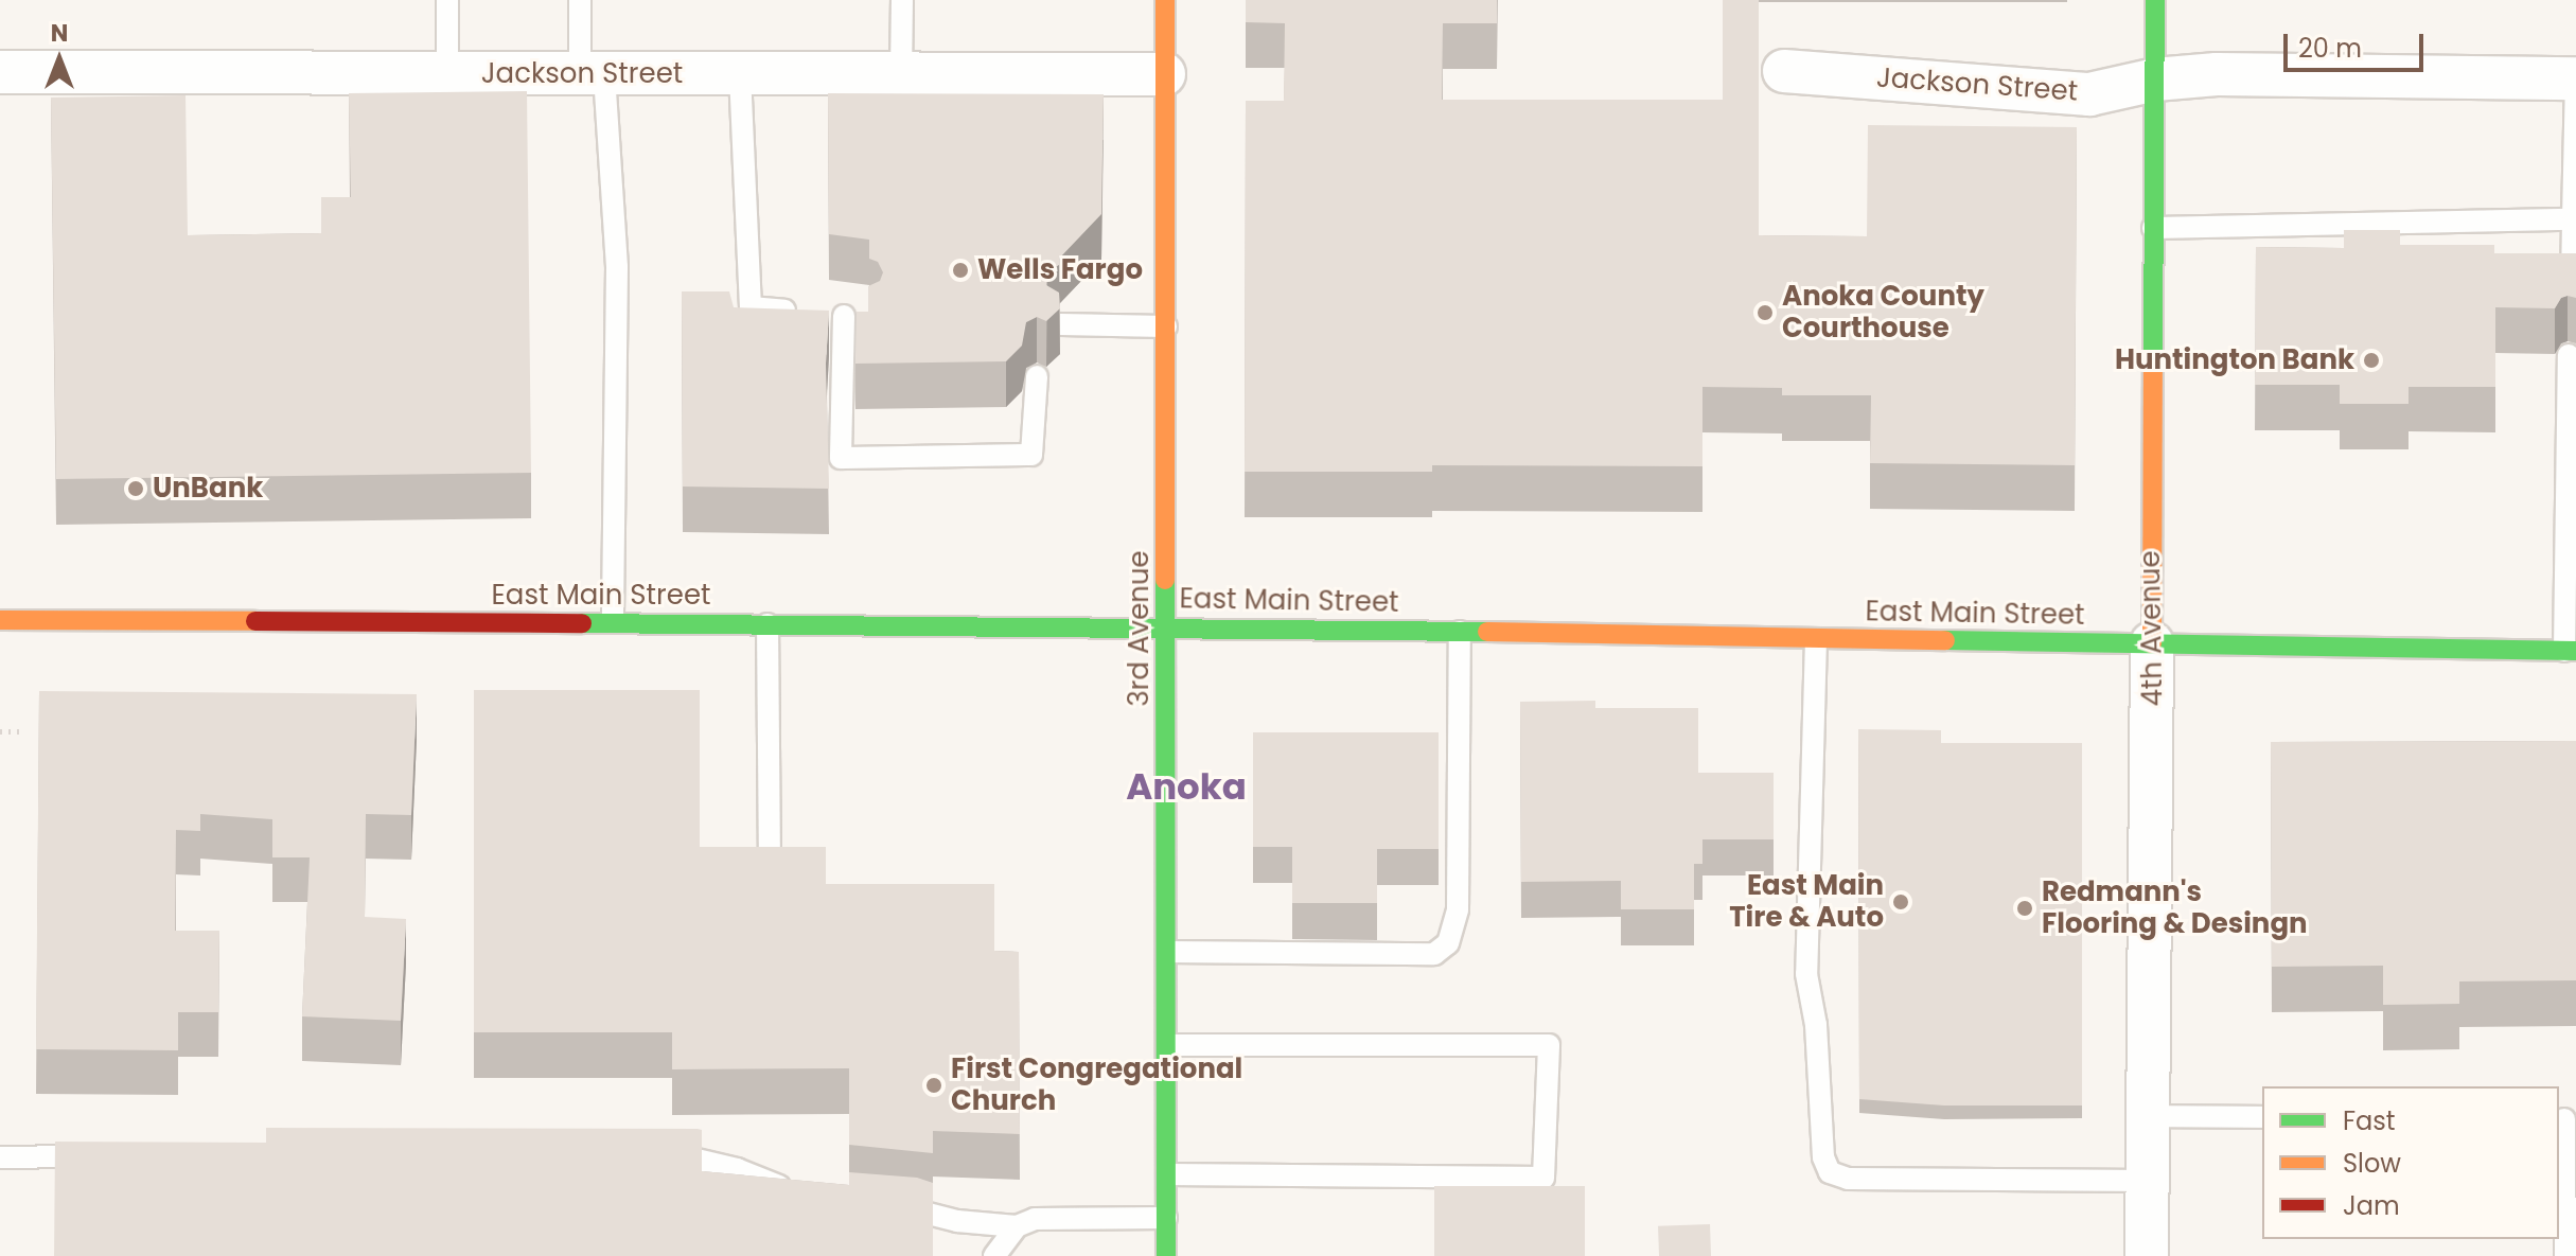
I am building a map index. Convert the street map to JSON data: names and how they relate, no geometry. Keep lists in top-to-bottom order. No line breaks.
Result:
{"streets":{"main road":["East Main Street","3rd Avenue","4th Avenue"],"street":["Jackson Street"]},"crossings":[["Jackson Street","3rd Avenue"],["Jackson Street","4th Avenue"],["East Main Street","3rd Avenue"],["East Main Street","4th Avenue"]],"districts":["Anoka"],"places":["Wells Fargo","Anoka County Courthouse","Huntington Bank","UnBank","East Main Tire & Auto","Redmann's Flooring & Desingn","First Congregational Church"],"legend":["Fast","Slow","Jam"],"scale_bar":"20 m","north":"top"}
